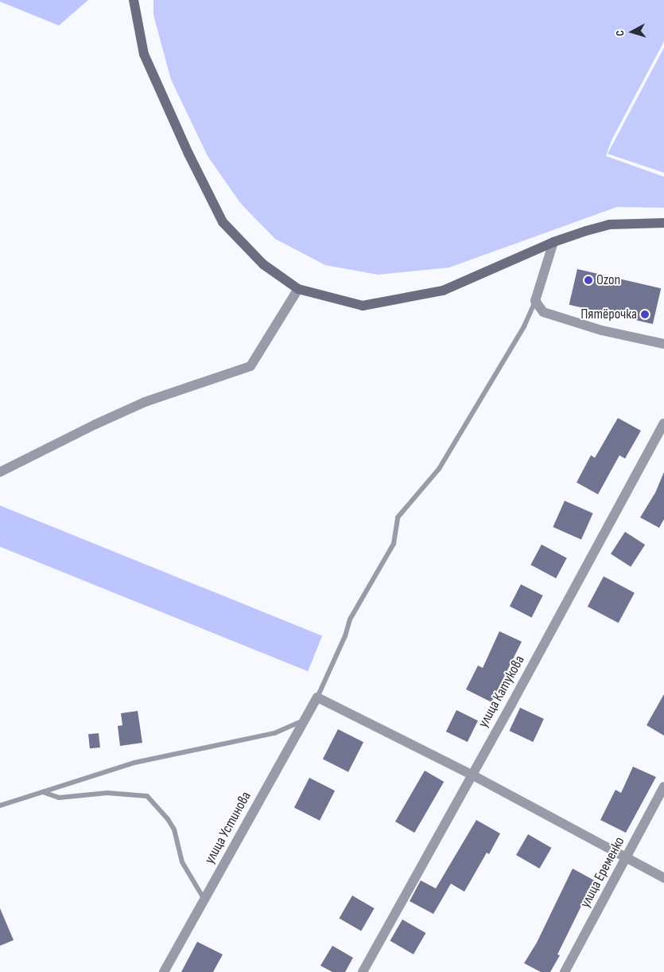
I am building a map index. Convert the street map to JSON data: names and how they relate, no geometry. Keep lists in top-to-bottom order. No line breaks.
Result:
{"streets":{"street":["улица Катукова","улица Устинова","улица Еременко"]},"places":["Ozon","Пятёрочка"],"north":"left"}
